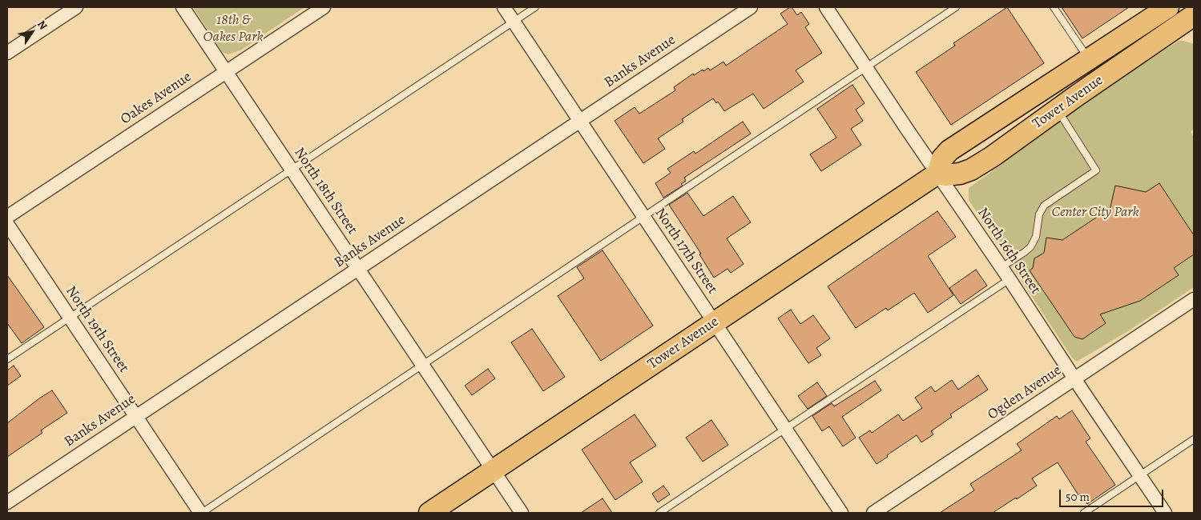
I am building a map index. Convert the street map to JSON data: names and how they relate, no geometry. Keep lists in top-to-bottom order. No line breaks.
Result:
{"streets":{"main road":["Tower Avenue"],"street":["Banks Avenue","Oakes Avenue","North 18th Street","North 17th Street","North 16th Street","North 19th Street","Ogden Avenue"]},"crossings":[["Banks Avenue","North 18th Street"],["Banks Avenue","North 17th Street"],["Banks Avenue","North 19th Street"],["Oakes Avenue","North 18th Street"],["Tower Avenue","North 18th Street"],["Tower Avenue","North 17th Street"],["Tower Avenue","North 16th Street"],["North 16th Street","Ogden Avenue"]],"parks":["18th & Oakes Park","Center City Park"],"scale_bar":"50 m","north":"top right"}
